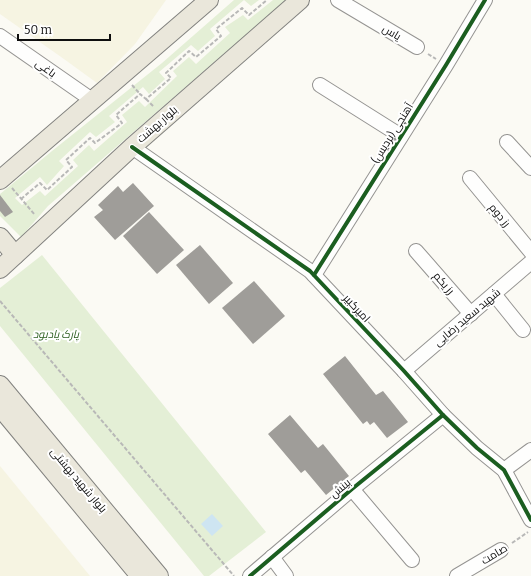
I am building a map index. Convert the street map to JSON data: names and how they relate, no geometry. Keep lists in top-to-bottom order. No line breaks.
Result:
{"streets":{"main road":["بلوار بهشت","بلوار شهید بهشتی"],"street":["یاس","باغی","آهنچی (پردیس)","رز دوم","رز یکم","امیرکبیر","شهید سعید رضایی","بینش","صامت"]},"crossings":[["بلوار بهشت","امیرکبیر"],["آهنچی (پردیس)","امیرکبیر"],["رز یکم","شهید سعید رضایی"],["امیرکبیر","شهید سعید رضایی"],["امیرکبیر","بینش"]],"parks":["پارک یادبود"],"scale_bar":"50 m"}
